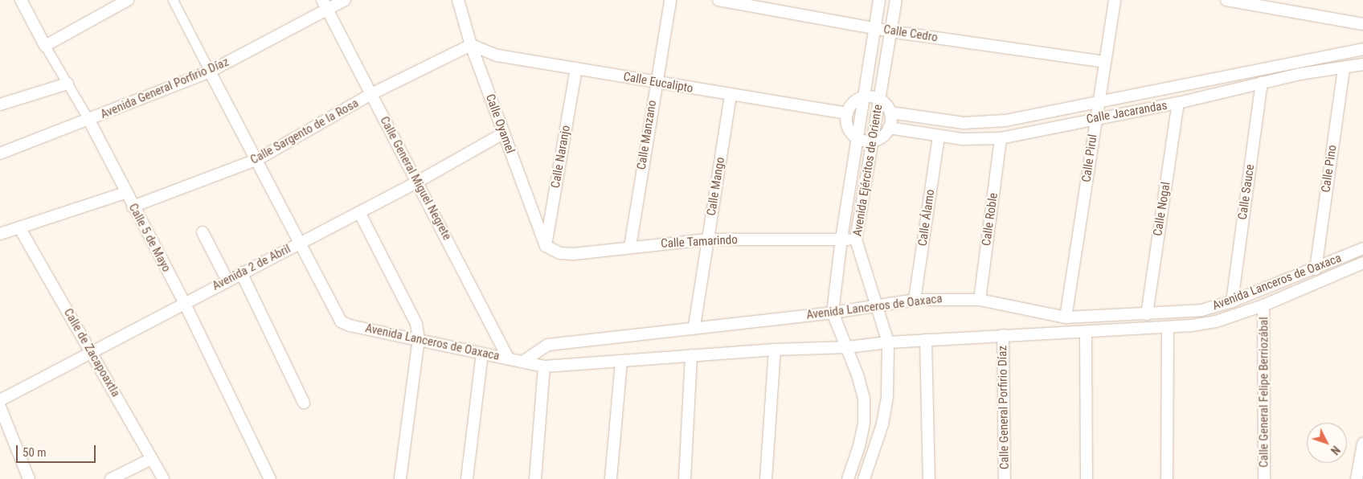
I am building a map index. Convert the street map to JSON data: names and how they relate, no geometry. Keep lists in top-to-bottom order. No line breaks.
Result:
{"streets":{"street":["Calle Cedro","Calle Eucalipto","Avenida General Porfirio Díaz","Calle Jacarandas","Calle Oyamel","Calle Sargento de la Rosa","Calle Manzano","Calle Naranjo","Calle Pirul","Calle Pino","Avenida Ejércitos de Oriente","Calle General Miguel Negrete","Calle Mango","Calle Sauce","Calle Nogal","Calle Álamo","Calle Roble","Calle 5 de Mayo","Calle Tamarindo","Avenida 2 de Abril","Avenida Lanceros de Oaxaca","Calle de Zacapoaxtla","Calle General Felipe Berriozábal","Calle General Porfirio Díaz"]},"crossings":[["Calle Cedro","Calle Pirul"],["Calle Cedro","Avenida Ejércitos de Oriente"],["Calle Eucalipto","Calle Oyamel"],["Calle Eucalipto","Calle Sargento de la Rosa"],["Calle Eucalipto","Calle Manzano"],["Calle Eucalipto","Calle Naranjo"],["Calle Eucalipto","Calle Mango"],["Avenida General Porfirio Díaz","Calle General Miguel Negrete"],["Avenida General Porfirio Díaz","Calle 5 de Mayo"],["Calle Jacarandas","Calle Pirul"],["Calle Jacarandas","Calle Pino"],["Calle Jacarandas","Calle Sauce"],["Calle Jacarandas","Calle Nogal"],["Calle Jacarandas","Calle Álamo"],["Calle Jacarandas","Calle Roble"],["Calle Oyamel","Calle Sargento de la Rosa"],["Calle Oyamel","Calle Naranjo"],["Calle Oyamel","Calle Tamarindo"],["Calle Oyamel","Avenida 2 de Abril"],["Calle Sargento de la Rosa","Calle General Miguel Negrete"],["Calle Sargento de la Rosa","Calle 5 de Mayo"],["Calle Manzano","Calle Tamarindo"],["Calle Naranjo","Calle Tamarindo"],["Calle Pirul","Avenida Lanceros de Oaxaca"],["Calle Pino","Avenida Lanceros de Oaxaca"],["Avenida Ejércitos de Oriente","Calle Tamarindo"],["Avenida Ejércitos de Oriente","Avenida Lanceros de Oaxaca"],["Calle General Miguel Negrete","Avenida 2 de Abril"],["Calle General Miguel Negrete","Avenida Lanceros de Oaxaca"],["Calle Mango","Calle Tamarindo"],["Calle Mango","Avenida Lanceros de Oaxaca"],["Calle Sauce","Avenida Lanceros de Oaxaca"],["Calle Nogal","Avenida Lanceros de Oaxaca"],["Calle Álamo","Avenida Lanceros de Oaxaca"],["Calle Roble","Avenida Lanceros de Oaxaca"],["Calle 5 de Mayo","Avenida 2 de Abril"],["Avenida 2 de Abril","Avenida Lanceros de Oaxaca"],["Avenida 2 de Abril","Calle de Zacapoaxtla"],["Avenida Lanceros de Oaxaca","Calle General Felipe Berriozábal"],["Avenida Lanceros de Oaxaca","Calle General Porfirio Díaz"]],"scale_bar":"50 m","north":"bottom right"}
